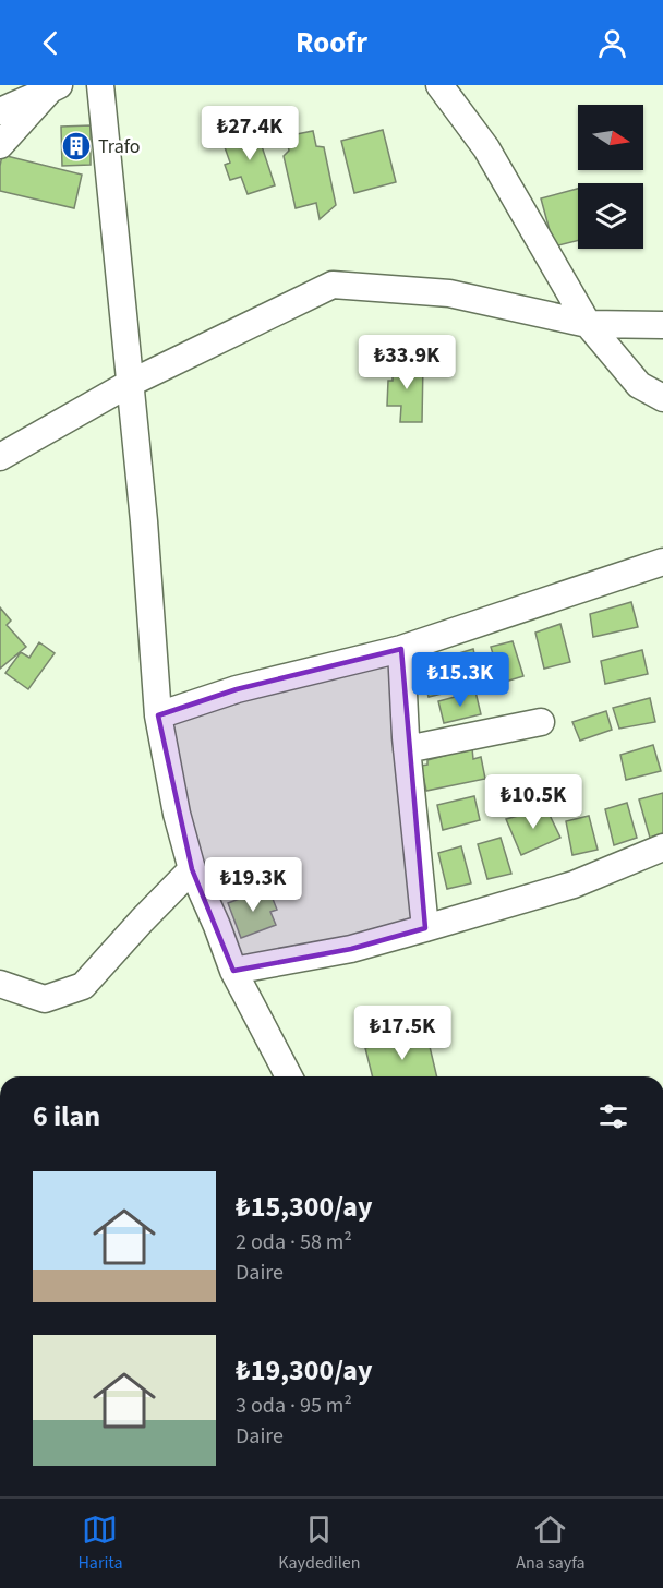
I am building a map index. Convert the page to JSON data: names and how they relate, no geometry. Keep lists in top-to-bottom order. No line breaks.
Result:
{"places":{"building":["Trafo"]},"north":"right","page":{"header":"Roofr","price":["₺27.4K","₺33.9K","₺15.3K","₺10.5K","₺19.3K","₺17.5K"],"heading":"6 ilan","list":[{"name":"₺15,300/ay","note":"2 oda · 58 m² · Daire"},{"name":"₺19,300/ay","note":"3 oda · 95 m² · Daire"}],"tabs":["Harita","Kaydedilen","Ana sayfa"]}}
